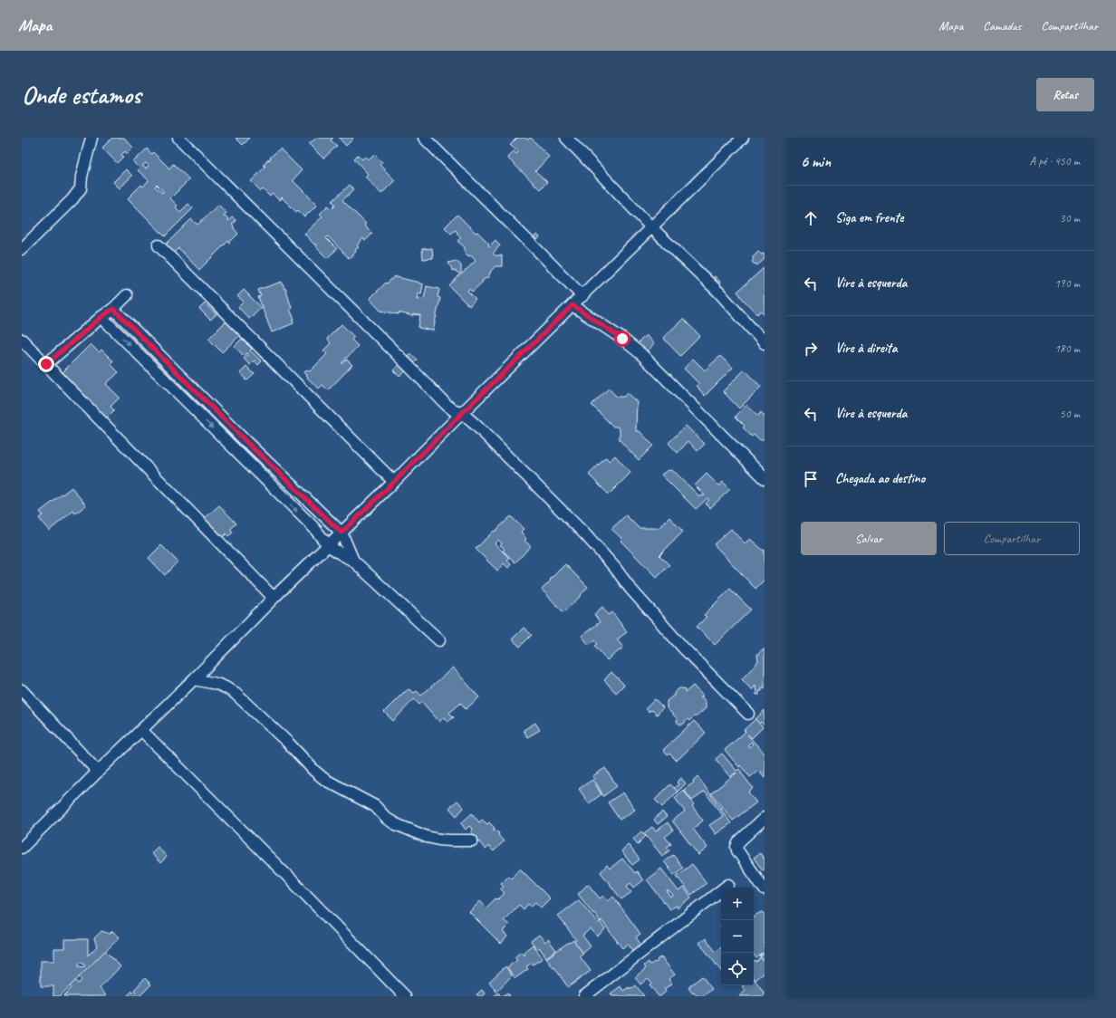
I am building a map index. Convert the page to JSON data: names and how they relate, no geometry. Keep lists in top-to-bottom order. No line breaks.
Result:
{"page":{"header":"Mapa","nav":["Mapa","Camadas","Compartilhar"],"buttons":["Rotas",["Salvar","Compartilhar"]],"title":"Onde estamos","heading":["6 min","A pé · 450 m"],"list":[["Siga em frente","30 m"],["Vire à esquerda","190 m"],["Vire à direita","180 m"],["Vire à esquerda","50 m"],"Chegada ao destino"],"map_buttons":["+","−"]}}
